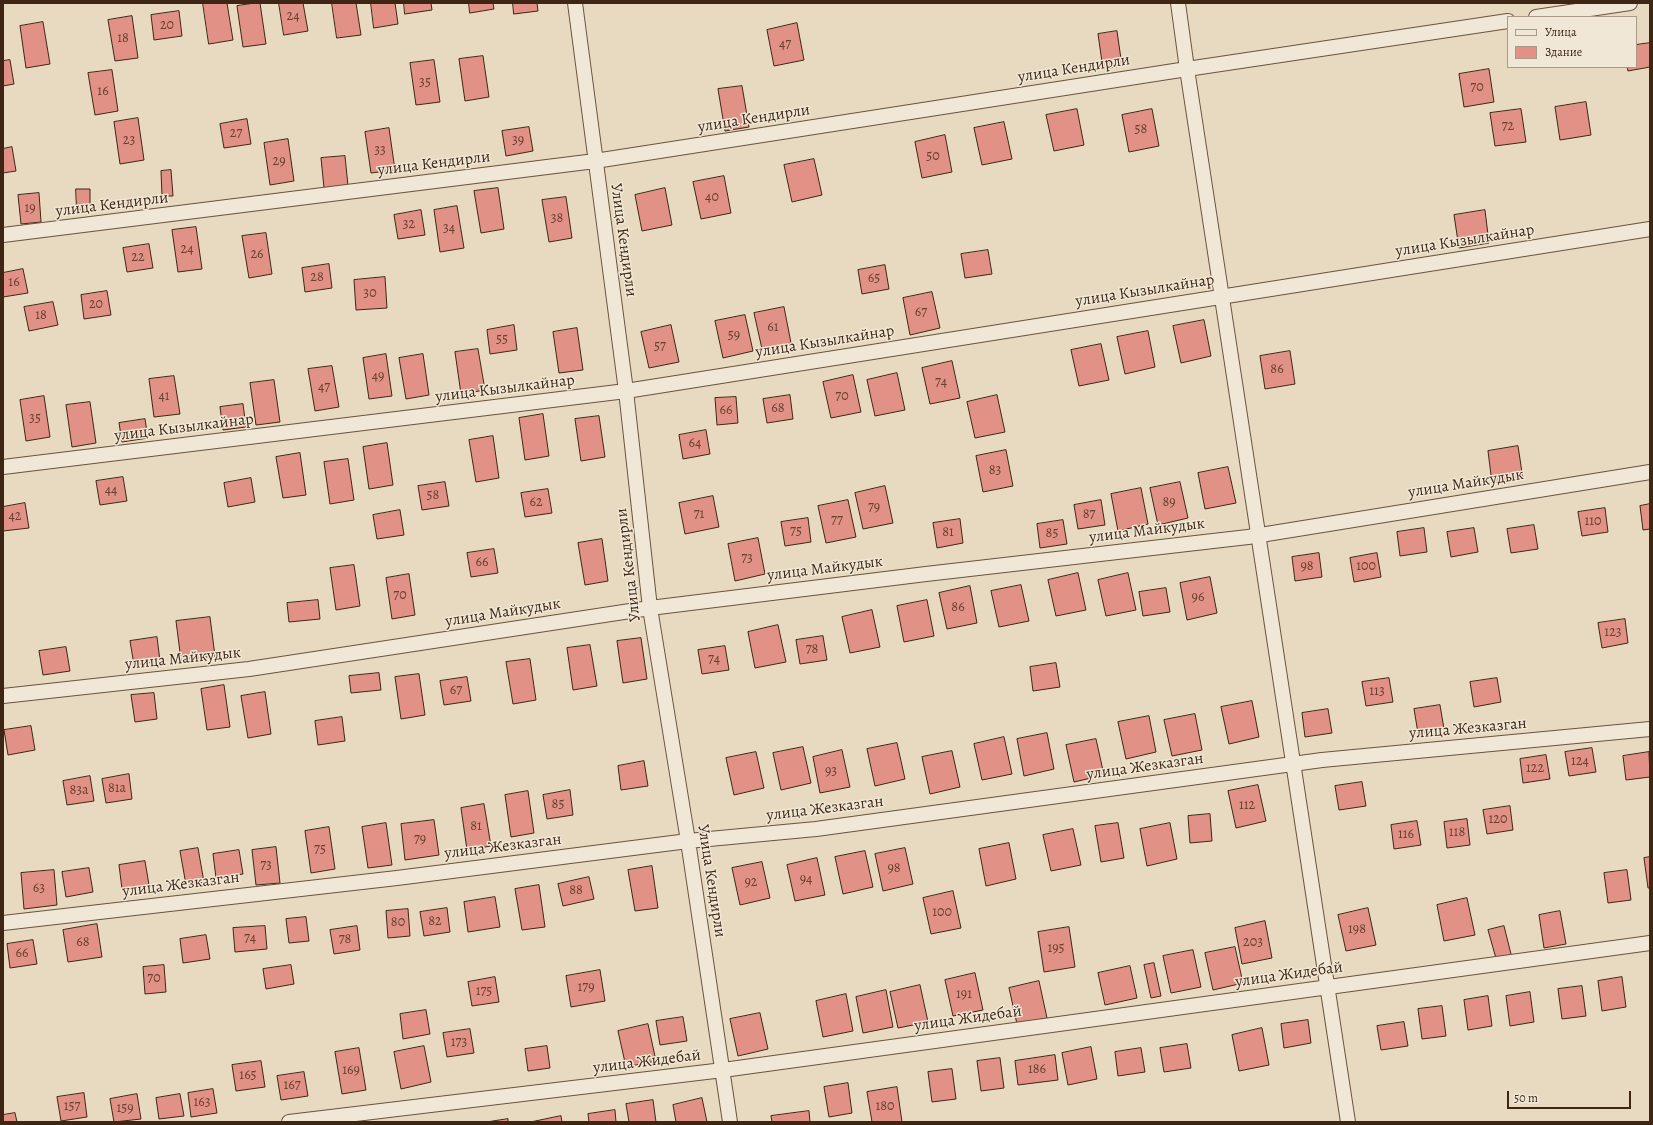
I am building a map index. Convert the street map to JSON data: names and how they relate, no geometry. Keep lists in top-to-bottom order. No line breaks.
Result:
{"streets":{"street":["улица Кендирли","Улица Кендирли","улица Кызылкайнар","улица Майкудык","улица Жезказган","улица Жидебай"]},"crossings":[["улица Кендирли","Улица Кендирли"],["Улица Кендирли","улица Кызылкайнар"],["Улица Кендирли","улица Майкудык"],["Улица Кендирли","улица Жезказган"],["Улица Кендирли","улица Жидебай"]],"house_numbers":["24","20","18","47","35","70","16","72","58","27","23","39","33","50","29","40","19","38","32","34","24","26","22","28","65","16","30","20","67","18","61","59","55","57","86","49","74","47","41","70","68","66","35","64","83","44","58","62","89","79","71","87","42","77","110","75","81","85","73","66","98","100","70","96","86","123","78","74","67","113","124","122","93","81а","83а","85","112","120","81","118","116","79","75","73","98","94","92","63","88","100","82","80","198","74","78","68","203","195","66","70","179","175","191","173","186","169","165","167","163","157","180","159"],"legend":["Улица","Здание"],"scale_bar":"50 m"}
